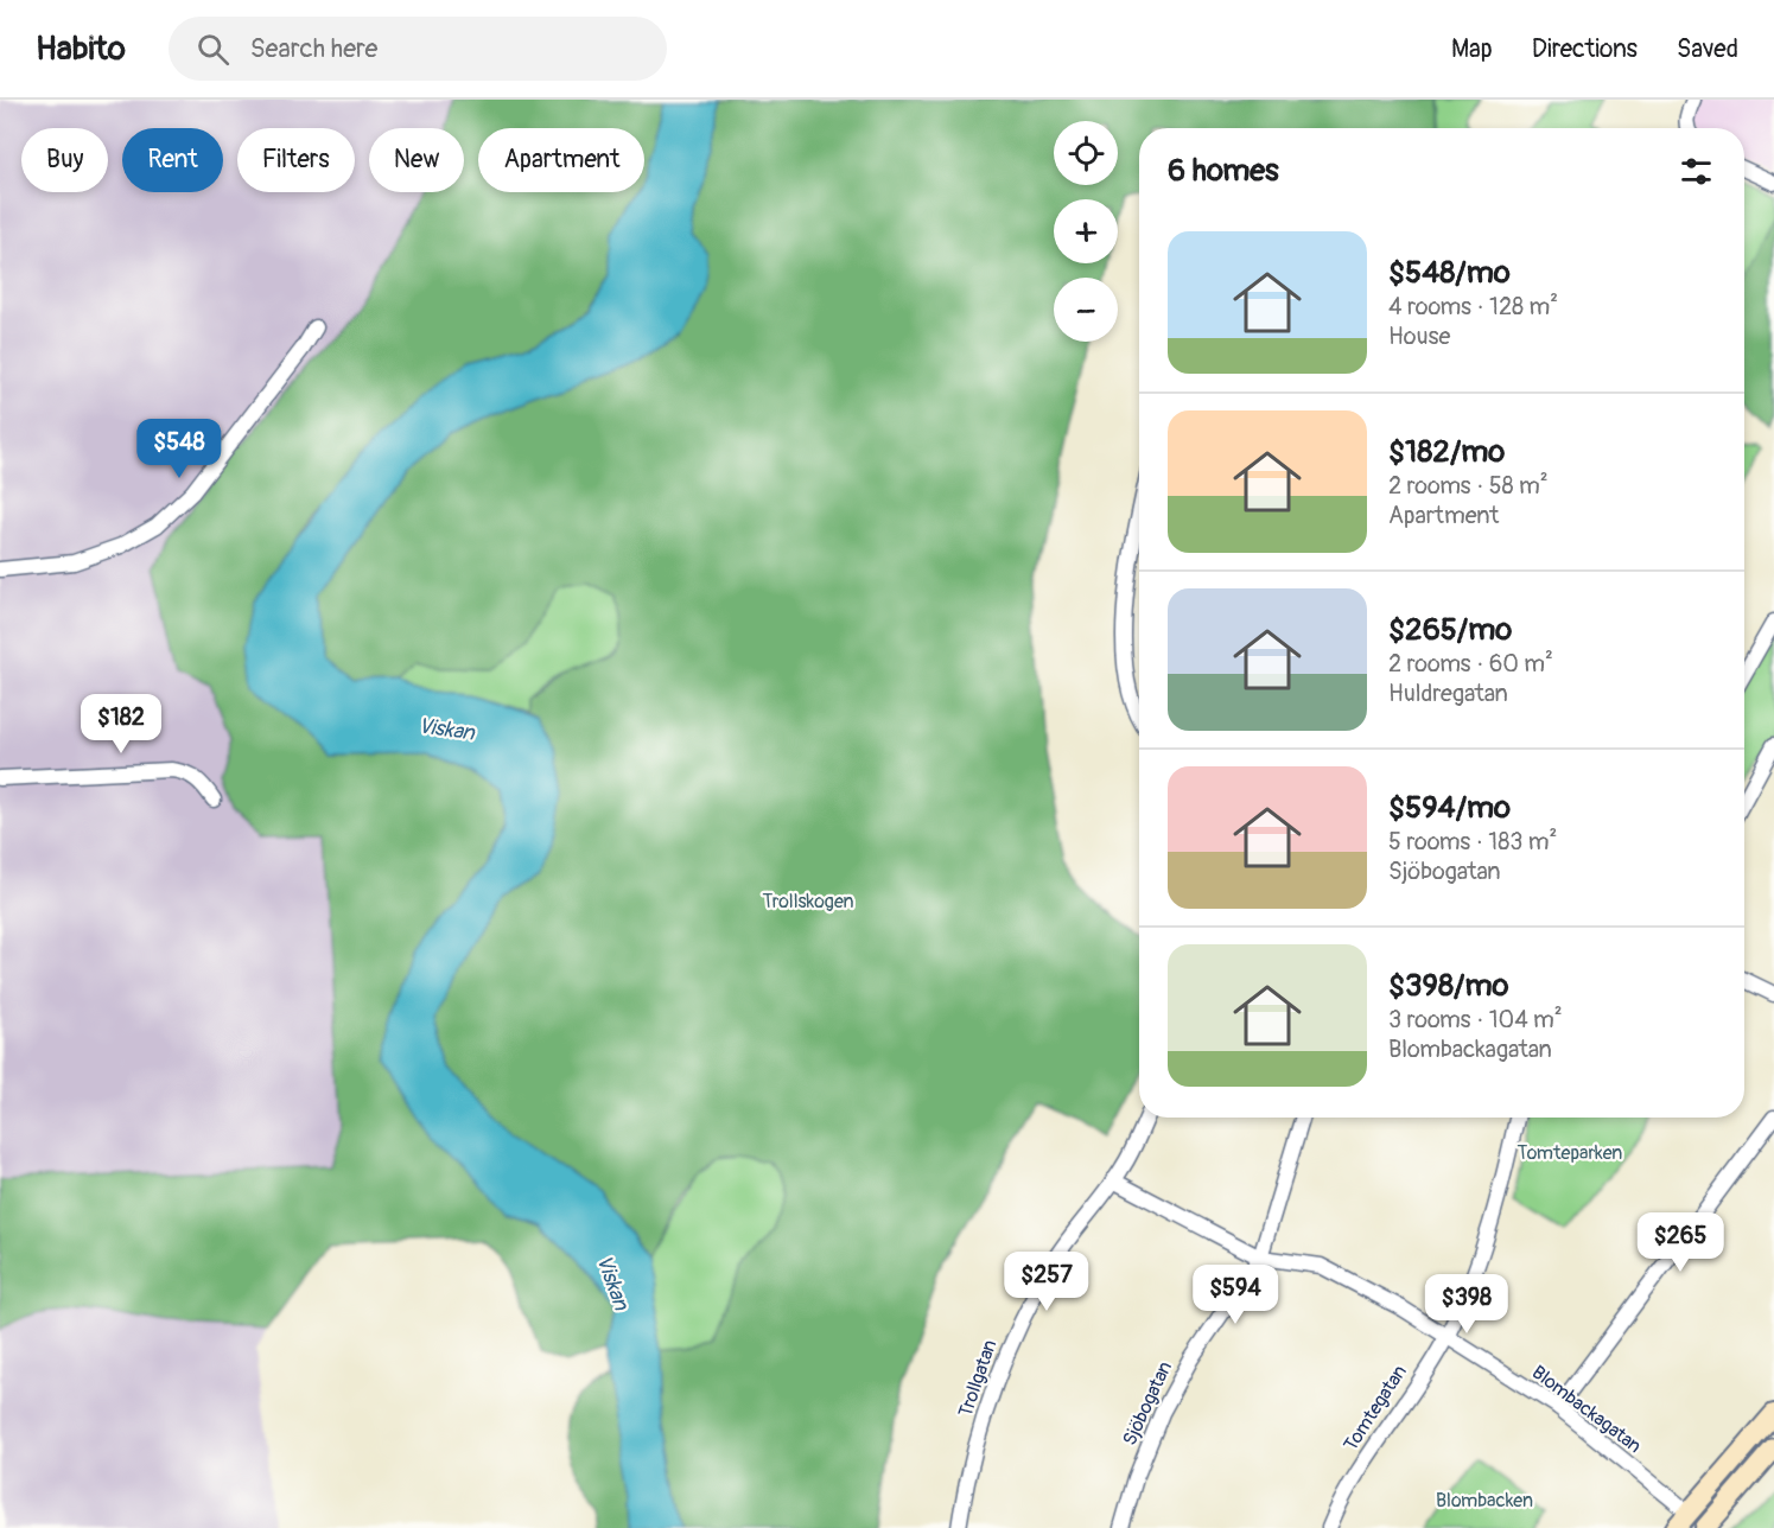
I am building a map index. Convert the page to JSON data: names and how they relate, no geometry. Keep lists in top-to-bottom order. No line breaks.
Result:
{"streets":{"street":["Trollgatan","Sjöbogatan","Tomtegatan","Blombackagatan"]},"crossings":[["Trollgatan","Blombackagatan"],["Sjöbogatan","Blombackagatan"],["Tomtegatan","Blombackagatan"]],"water":["Viskan"],"parks":["Trollskogen","Tomteparken","Blombacken"],"page":{"header":"Habito","search":"Search here","nav":["Map","Directions","Saved"],"map_buttons":["+","−"],"chip":["Buy","Rent","Filters","New","Apartment"],"heading":"6 homes","list":[{"name":"$548/mo","note":"4 rooms · 128 m² · House"},{"name":"$182/mo","note":"2 rooms · 58 m² · Apartment"},{"name":"$265/mo","note":"2 rooms · 60 m² · Huldregatan"},{"name":"$594/mo","note":"5 rooms · 183 m² · Sjöbogatan"},{"name":"$398/mo","note":"3 rooms · 104 m² · Blombackagatan"}],"price":["$548","$182","$265","$257","$594","$398"]}}
